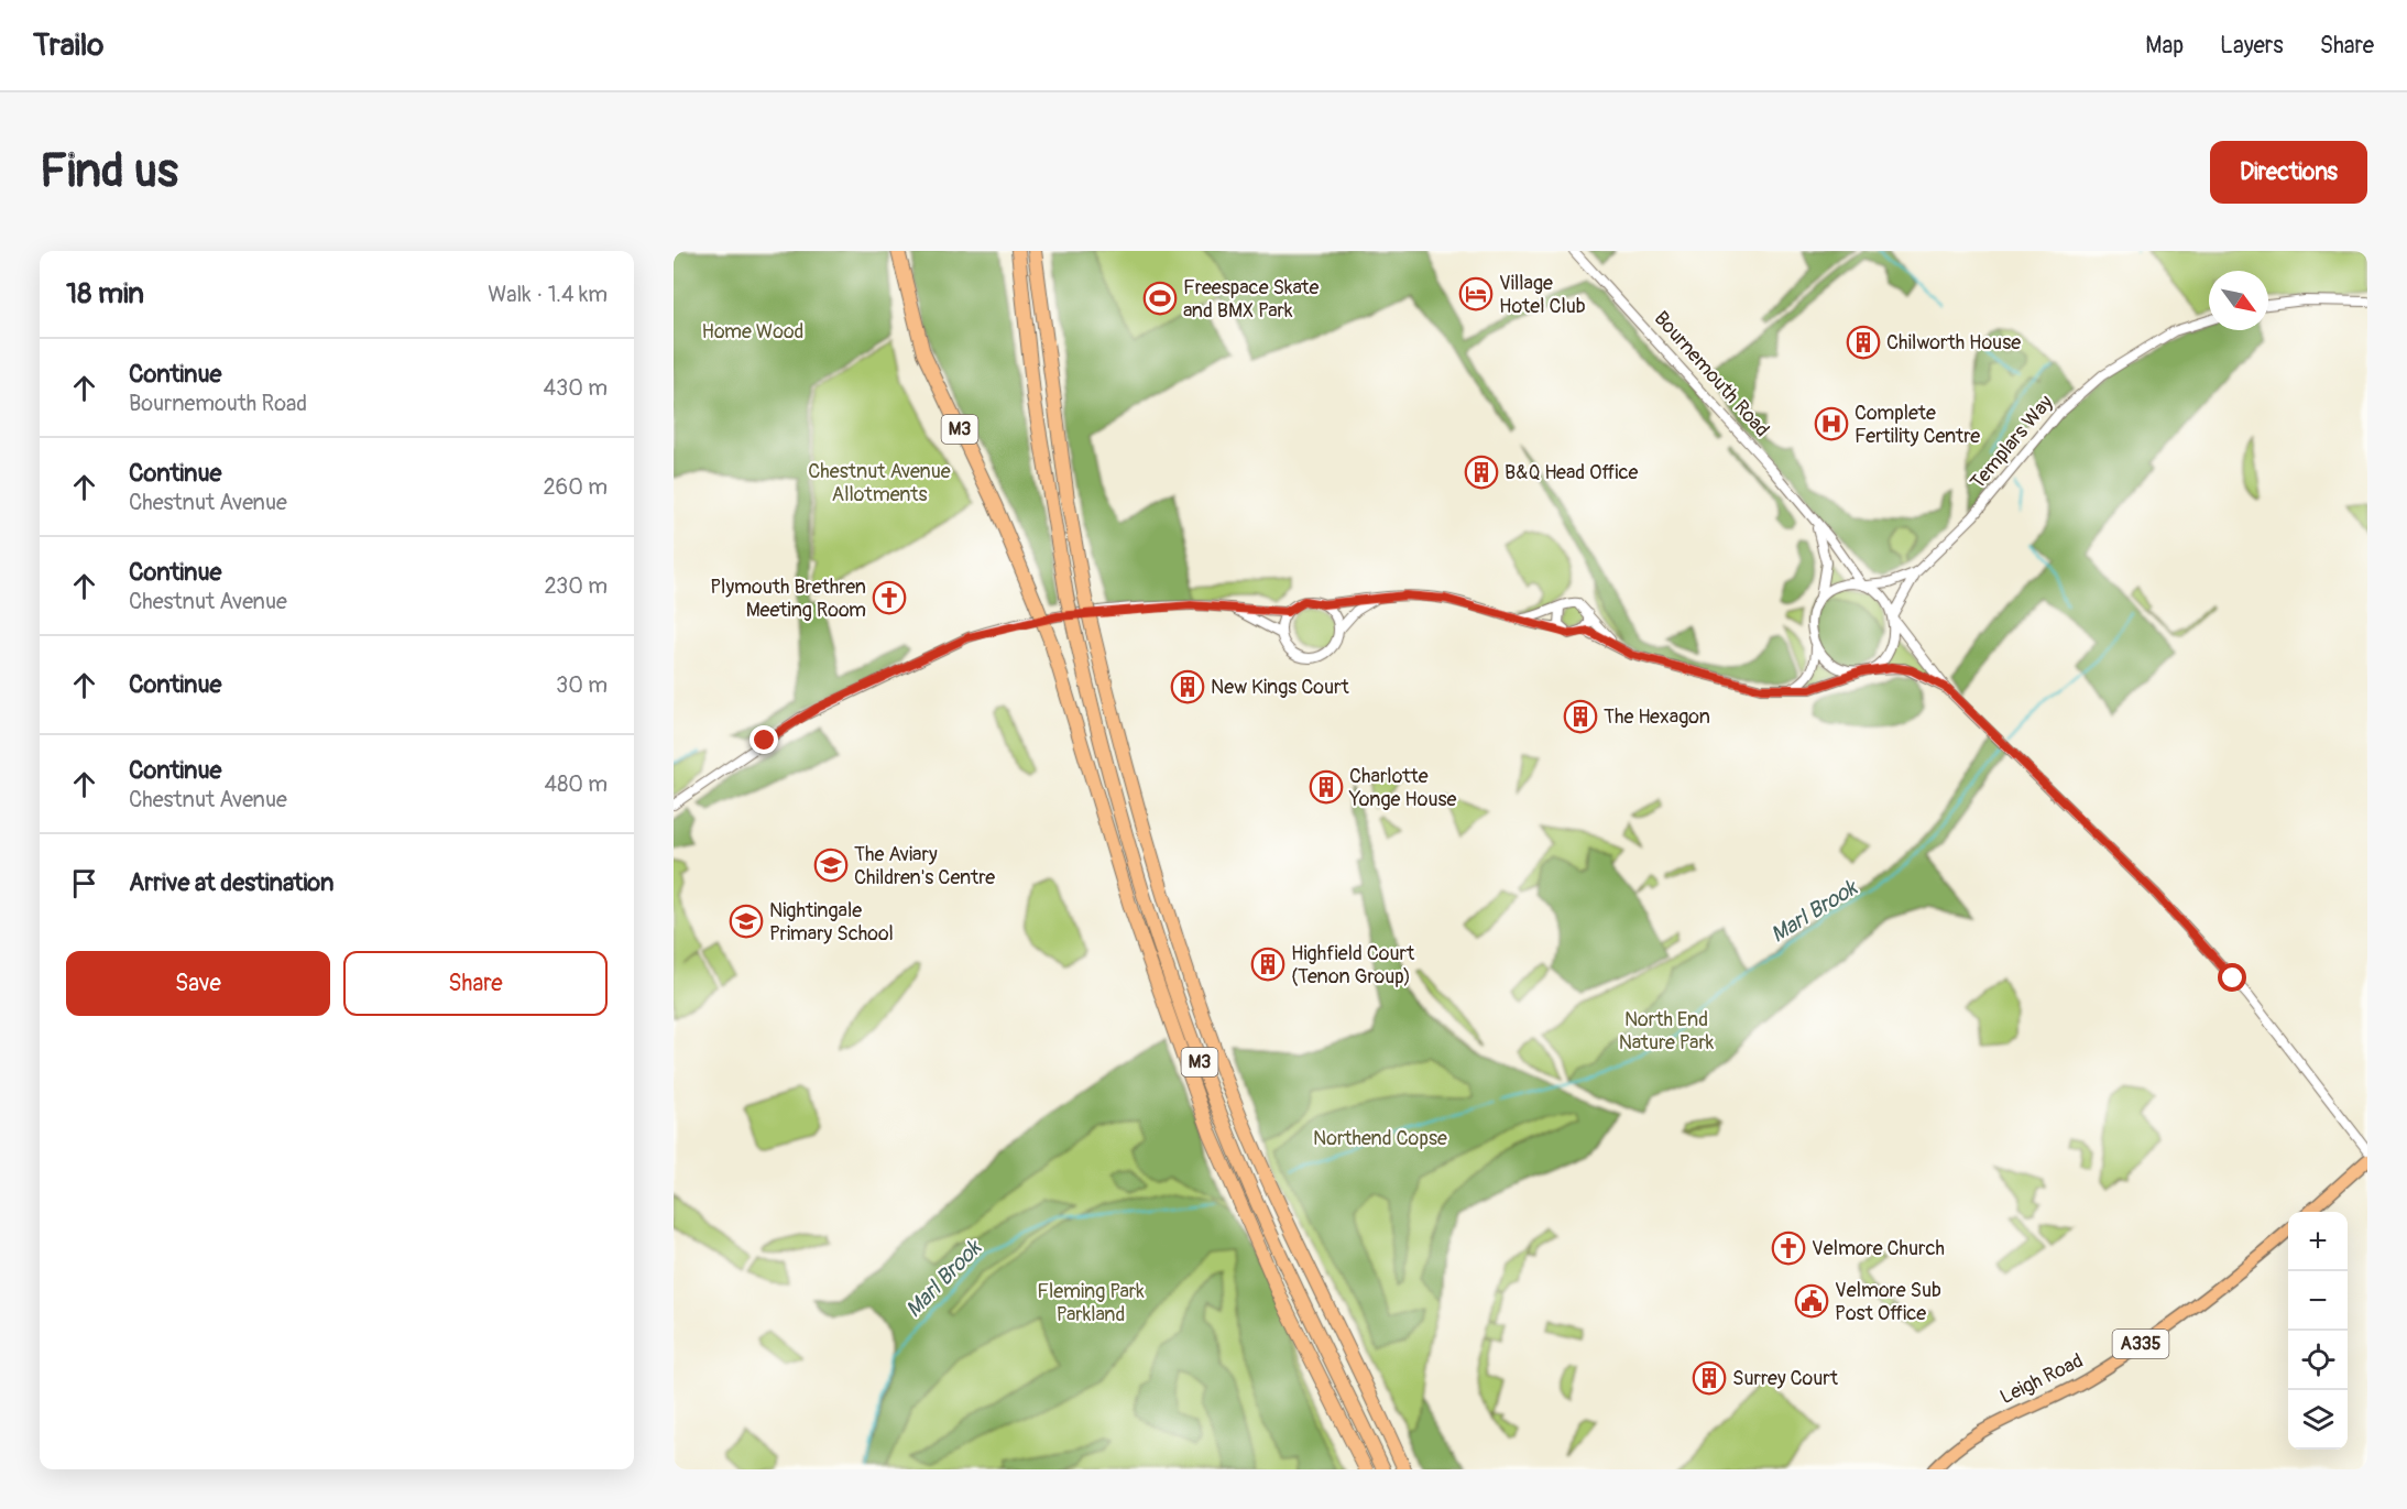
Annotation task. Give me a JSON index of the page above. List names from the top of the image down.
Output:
{
  "streets": {
    "highway": ["M3"],
    "main road": ["A335", "Leigh Road"],
    "street": ["Bournemouth Road", "Templars Way"]
  },
  "crossings": [
    ["Bournemouth Road", "Templars Way"]
  ],
  "water": ["Marl Brook"],
  "parks": [
    "Home Wood",
    "Chestnut Avenue Allotments",
    "North End Nature Park",
    "Northend Copse",
    "Fleming Park Parkland"
  ],
  "places": {
    "hotel": ["Village Hotel Club"],
    "sports": ["Freespace Skate and BMX Park"],
    "building": [
      "Chilworth House",
      "B&Q Head Office",
      "New Kings Court",
      "The Hexagon",
      "Charlotte Yonge House",
      "Highfield Court (Tenon Group)",
      "Surrey Court"
    ],
    "hospital": ["Complete Fertility Centre"],
    "church": ["Plymouth Brethren Meeting Room", "Velmore Church"],
    "school or university": ["The Aviary Children's Centre", "Nightingale Primary School"],
    "public building": ["Velmore Sub Post Office"]
  },
  "north": "bottom right",
  "page": {
    "header": "Trailo",
    "nav": ["Map", "Layers", "Share"],
    "buttons": [
      "Directions",
      ["Save", "Share"]
    ],
    "title": "Find us",
    "heading": ["18 min", "Walk · 1.4 km"],
    "list": [
      ["Continue", "Bournemouth Road", "430 m"],
      ["Continue", "Chestnut Avenue", "260 m"],
      ["Continue", "Chestnut Avenue", "230 m"],
      ["Continue", "30 m"],
      ["Continue", "Chestnut Avenue", "480 m"],
      "Arrive at destination"
    ],
    "map_buttons": ["+", "−"]
  }
}
